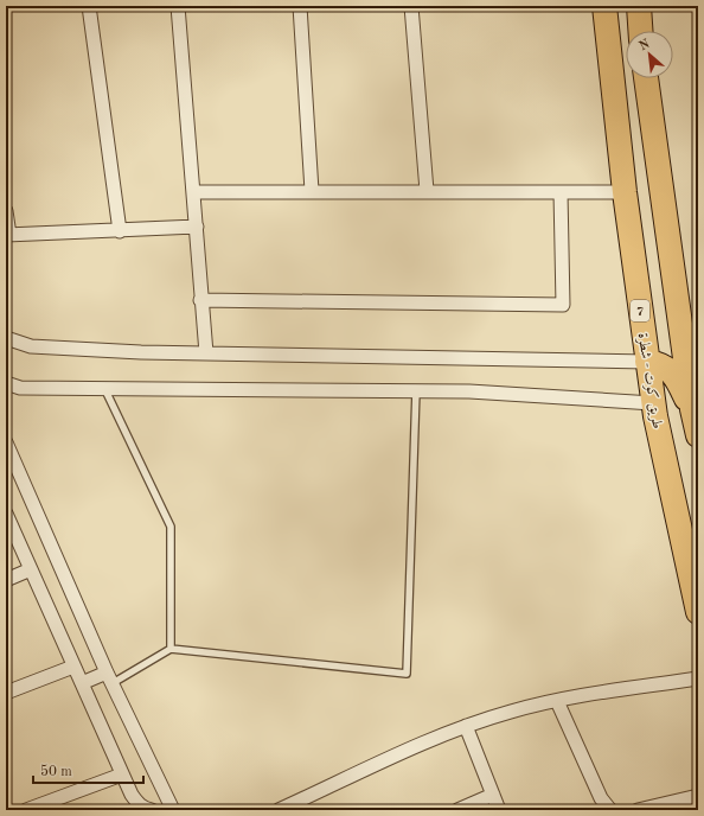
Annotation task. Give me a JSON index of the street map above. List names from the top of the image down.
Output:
{
  "streets": {
    "highway": ["7", "طريق كوت - شطرة"]
  },
  "scale_bar": "50 m",
  "north": "top left"
}
